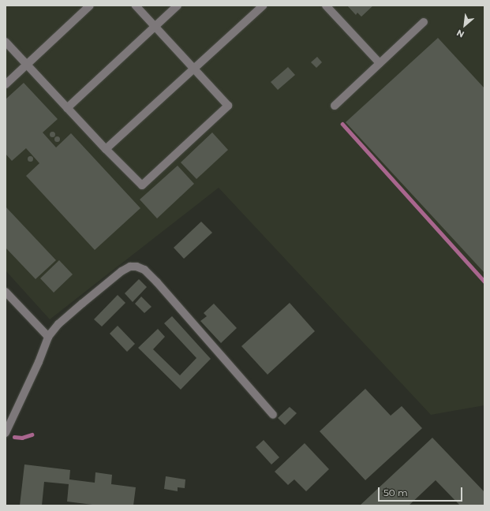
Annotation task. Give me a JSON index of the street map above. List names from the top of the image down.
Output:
{
  "scale_bar": "50 m",
  "north": "bottom left"
}
